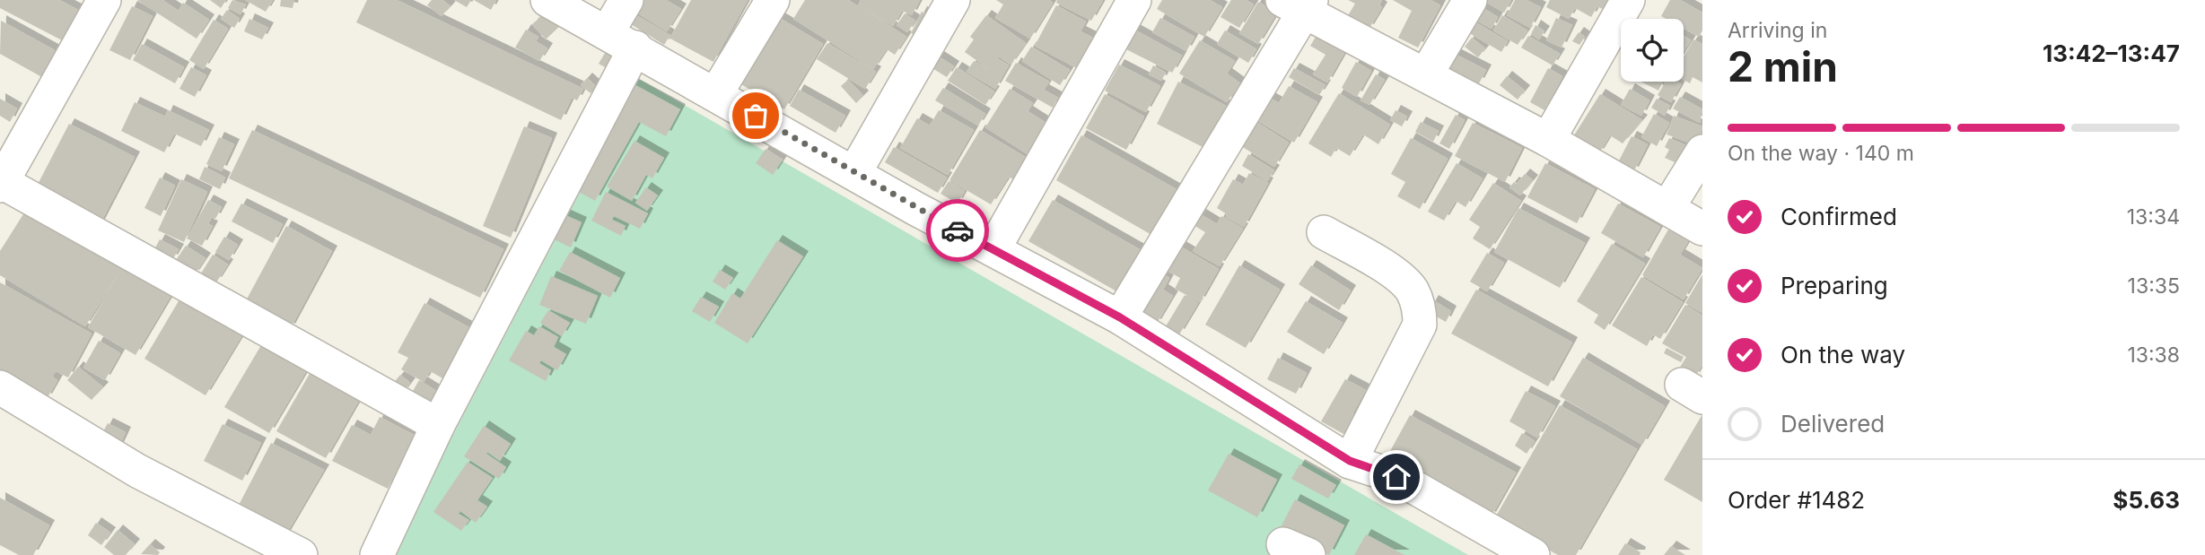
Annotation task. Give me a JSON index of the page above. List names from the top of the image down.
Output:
{
  "page": {
    "heading": ["2 min", "Arriving in", "13:42–13:47"],
    "panel": ["Order #1482", "$5.63"],
    "bar": "On the way · 140 m",
    "list": [
      ["Confirmed", "13:34"],
      ["Preparing", "13:35"],
      ["On the way", "13:38"],
      "Delivered"
    ]
  }
}
